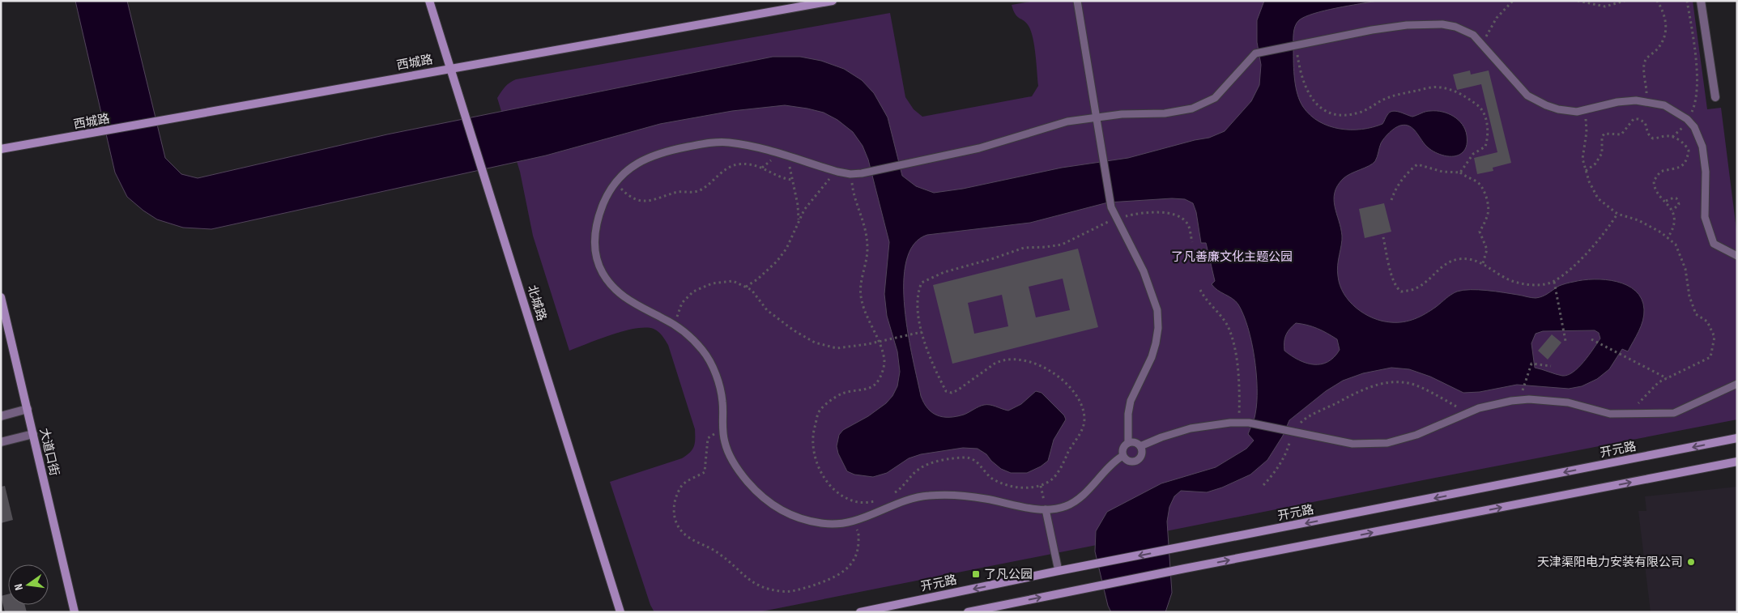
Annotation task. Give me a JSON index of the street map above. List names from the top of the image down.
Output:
{
  "streets": {
    "street": [
      "西城路",
      "北城路",
      "开元路",
      "大道口街"
    ]
  },
  "crossings": [
    ["西城路", "北城路"]
  ],
  "parks": ["了凡善廉文化主题公园"],
  "places": {
    "other": ["天津渠阳电力安装有限公司"],
    "transit": ["了凡公园"]
  },
  "north": "left"
}
